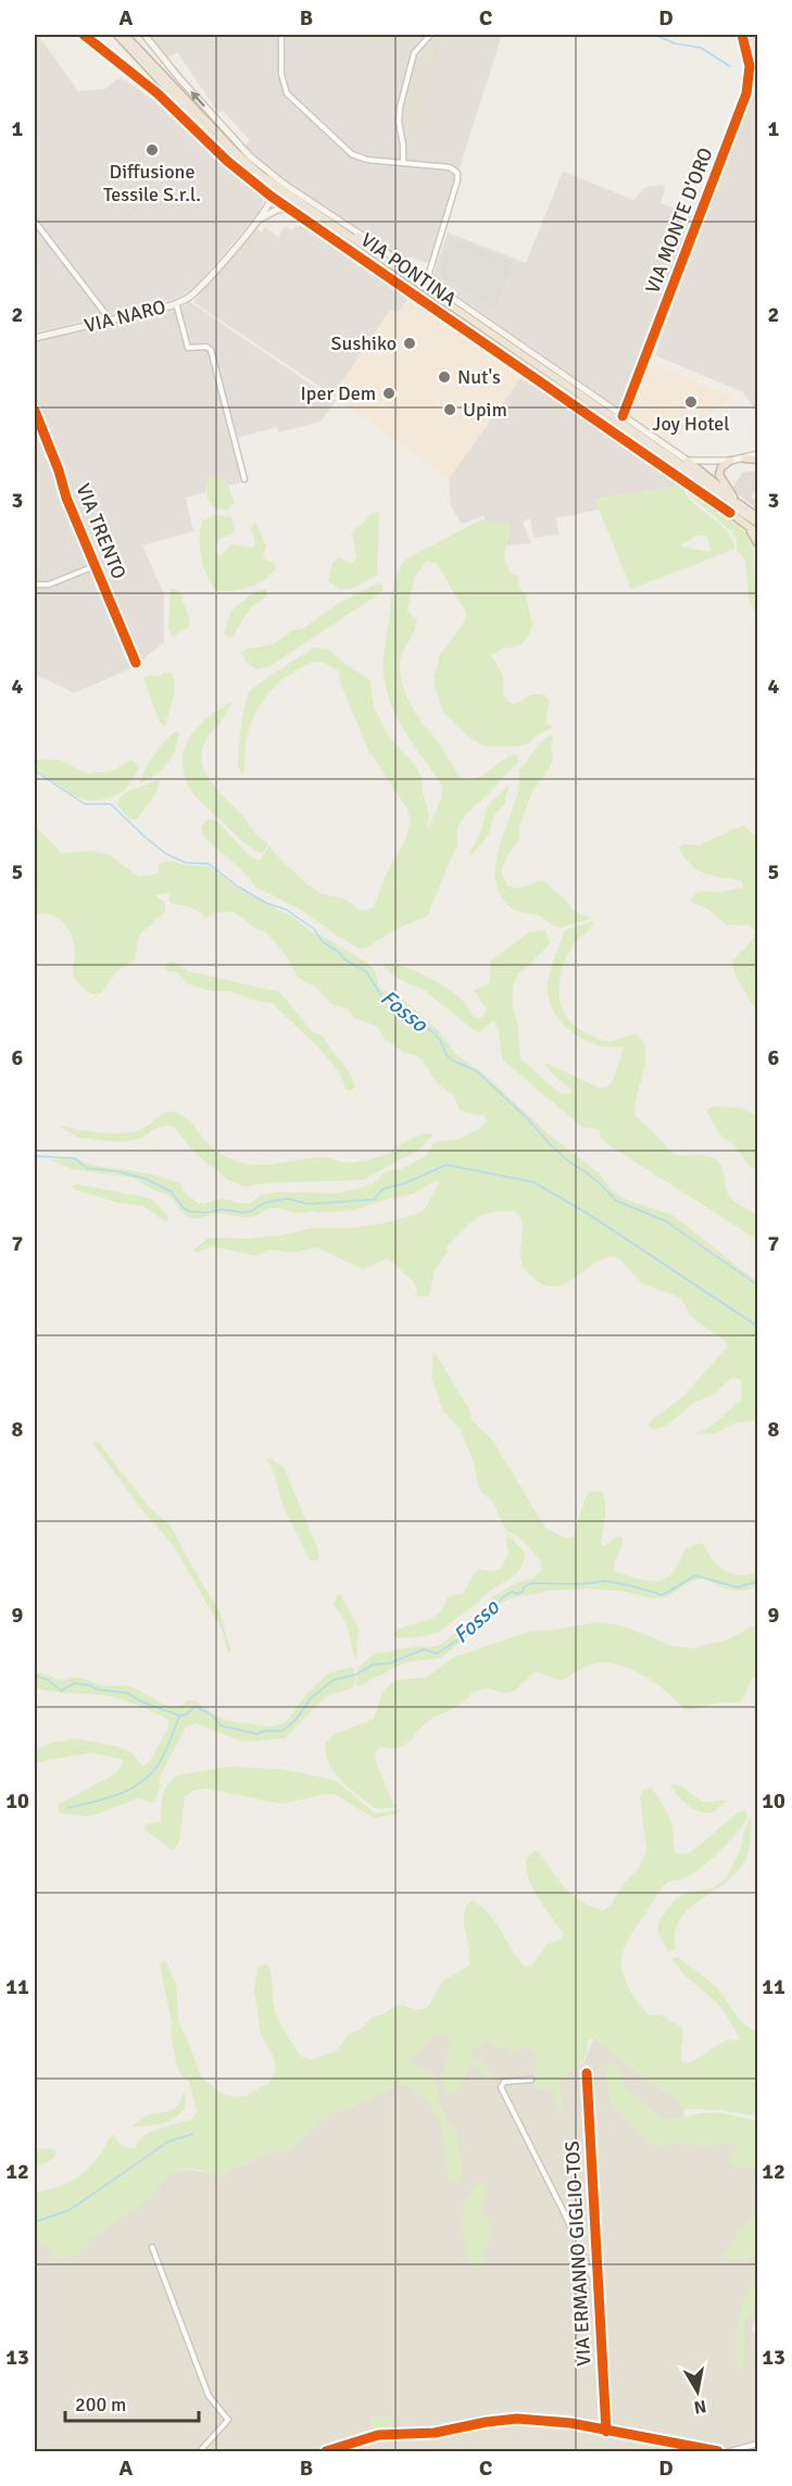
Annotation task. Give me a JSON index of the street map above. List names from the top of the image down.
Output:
{
  "streets": {
    "street": [
      "VIA MONTE D'ORO",
      "VIA PONTINA",
      "VIA NARO",
      "VIA TRENTO",
      "VIA ERMANNO GIGLIO-TOS"
    ]
  },
  "crossings": [
    ["VIA MONTE D'ORO", "VIA PONTINA"],
    ["VIA PONTINA", "VIA NARO"]
  ],
  "water": ["Fosso"],
  "places": [
    "Diffusione Tessile S.r.l.",
    "Sushiko",
    "Nut's",
    "Iper Dem",
    "Joy Hotel",
    "Upim"
  ],
  "scale_bar": "200 m",
  "north": "bottom",
  "grid": {
    "columns": [
      "A",
      "B",
      "C",
      "D"
    ],
    "rows": [
      "1",
      "2",
      "3",
      "4",
      "5",
      "6",
      "7",
      "8",
      "9",
      "10",
      "11",
      "12",
      "13"
    ]
  }
}
